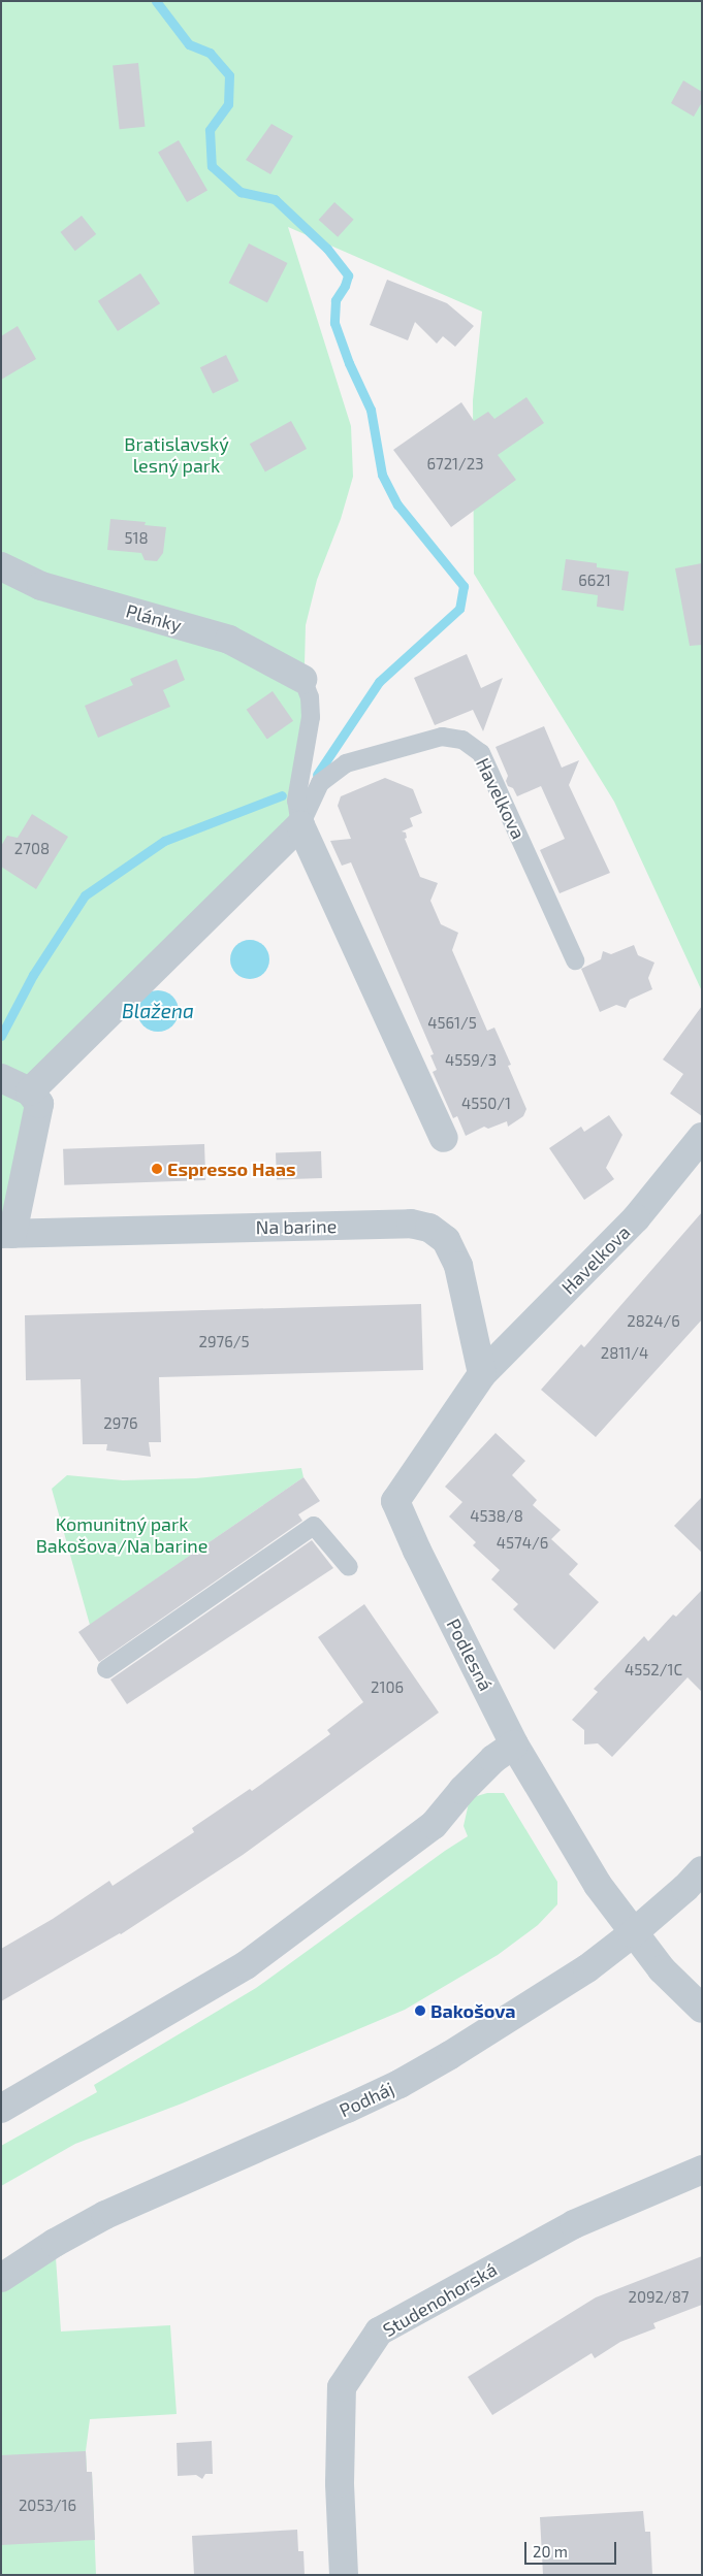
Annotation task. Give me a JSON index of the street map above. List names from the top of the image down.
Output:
{
  "streets": {
    "street": [
      "Plánky",
      "Havelkova",
      "Na barine",
      "Podlesná",
      "Podháj",
      "Studenohorská"
    ]
  },
  "crossings": [
    ["Havelkova", "Na barine"],
    ["Havelkova", "Podlesná"],
    ["Na barine", "Podlesná"],
    ["Podlesná", "Podháj"]
  ],
  "water": ["Blažena"],
  "parks": ["Bratislavský lesný park", "Komunitný park Bakošova/Na barine"],
  "places": ["Espresso Haas", "Bakošova"],
  "house_numbers": [
    "6721/23",
    "518",
    "6621",
    "2708",
    "4561/5",
    "4559/3",
    "4550/1",
    "2824/6",
    "2976/5",
    "2811/4",
    "2976",
    "4538/8",
    "4574/6",
    "4552/1C",
    "2106",
    "2092/87",
    "2053/16"
  ],
  "scale_bar": "20 m"
}
